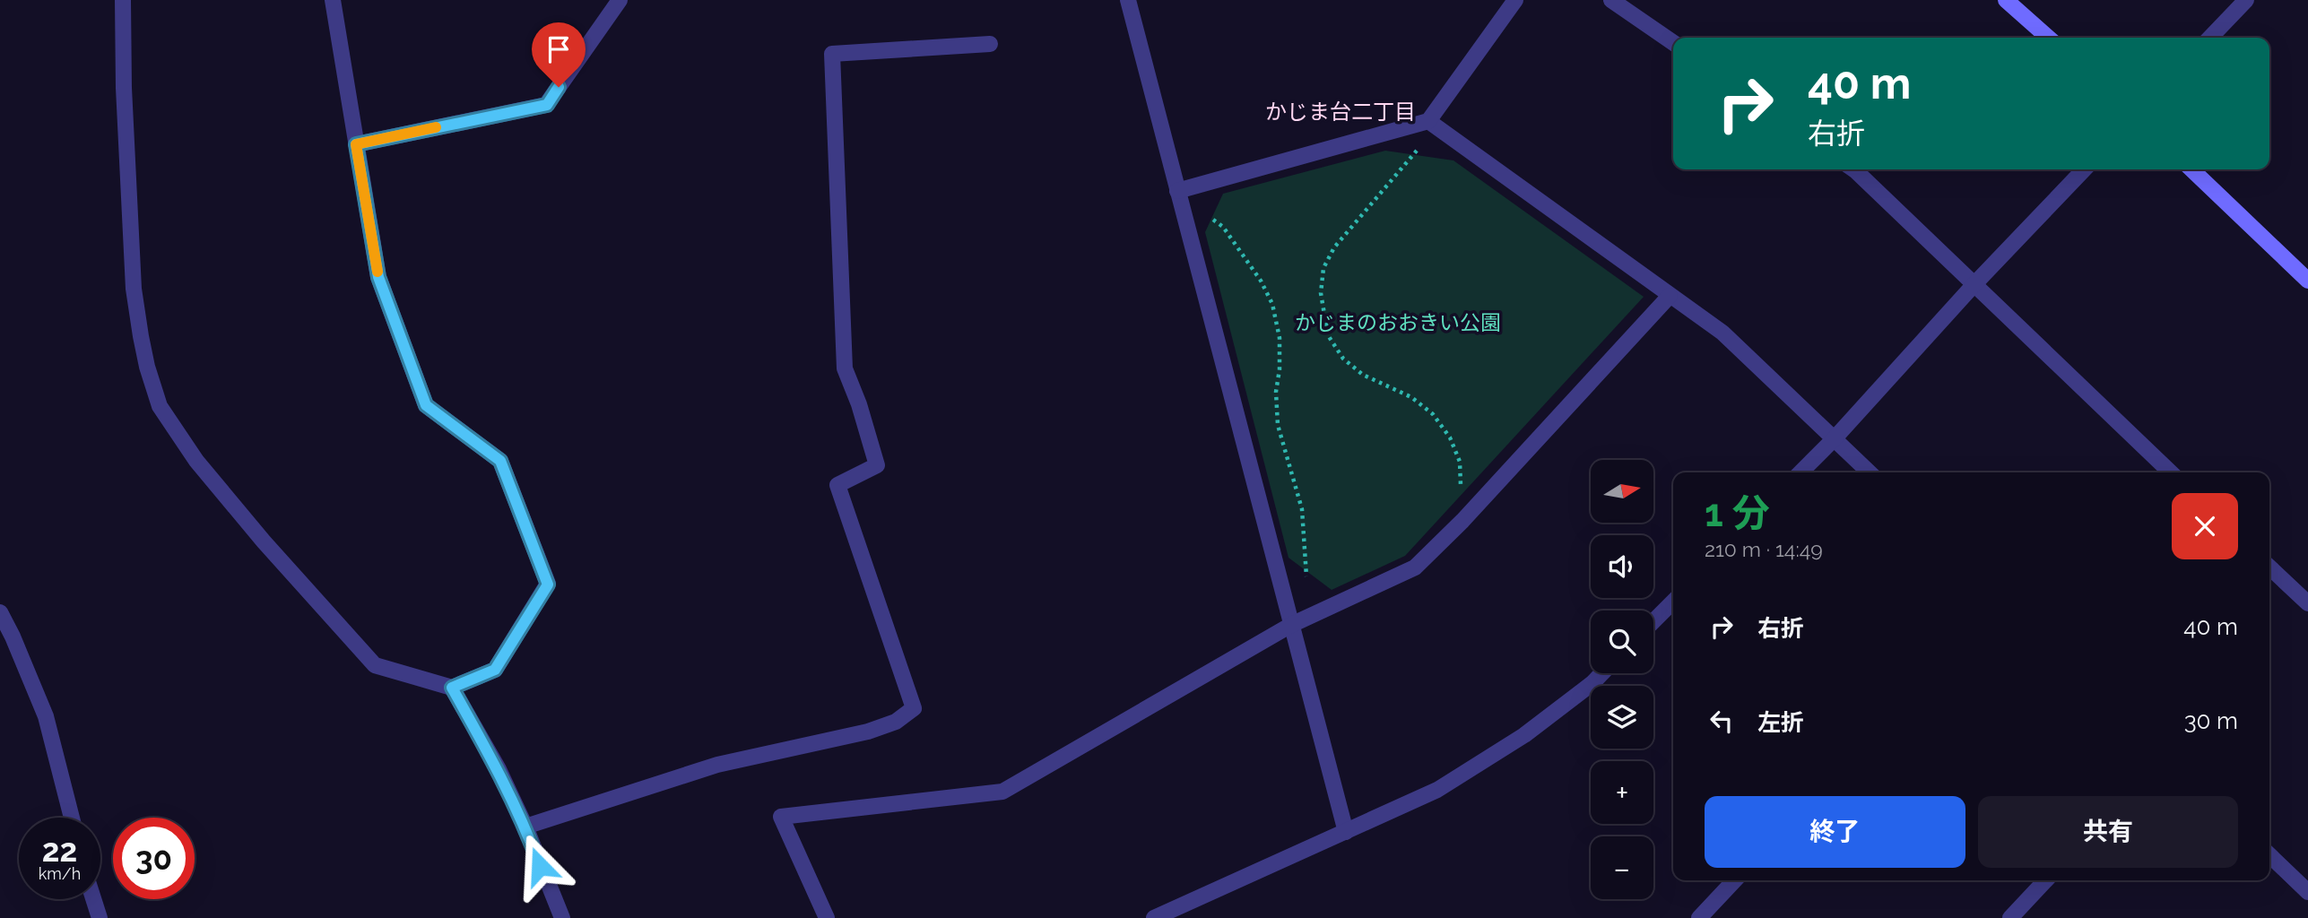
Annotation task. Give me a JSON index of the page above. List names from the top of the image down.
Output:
{
  "districts": ["かじま台二丁目"],
  "parks": ["かじまのおおきい公園"],
  "north": "right",
  "page": {
    "turn": ["40 m", "右折"],
    "map_buttons": ["+", "−"],
    "heading": ["1 分", "210 m · 14:49"],
    "list": [
      {
        "name": "右折",
        "value": "40 m"
      },
      {
        "name": "左折",
        "value": "30 m"
      }
    ],
    "buttons": ["終了", "共有"],
    "speed": "22 km/h",
    "limit": "30"
  }
}
